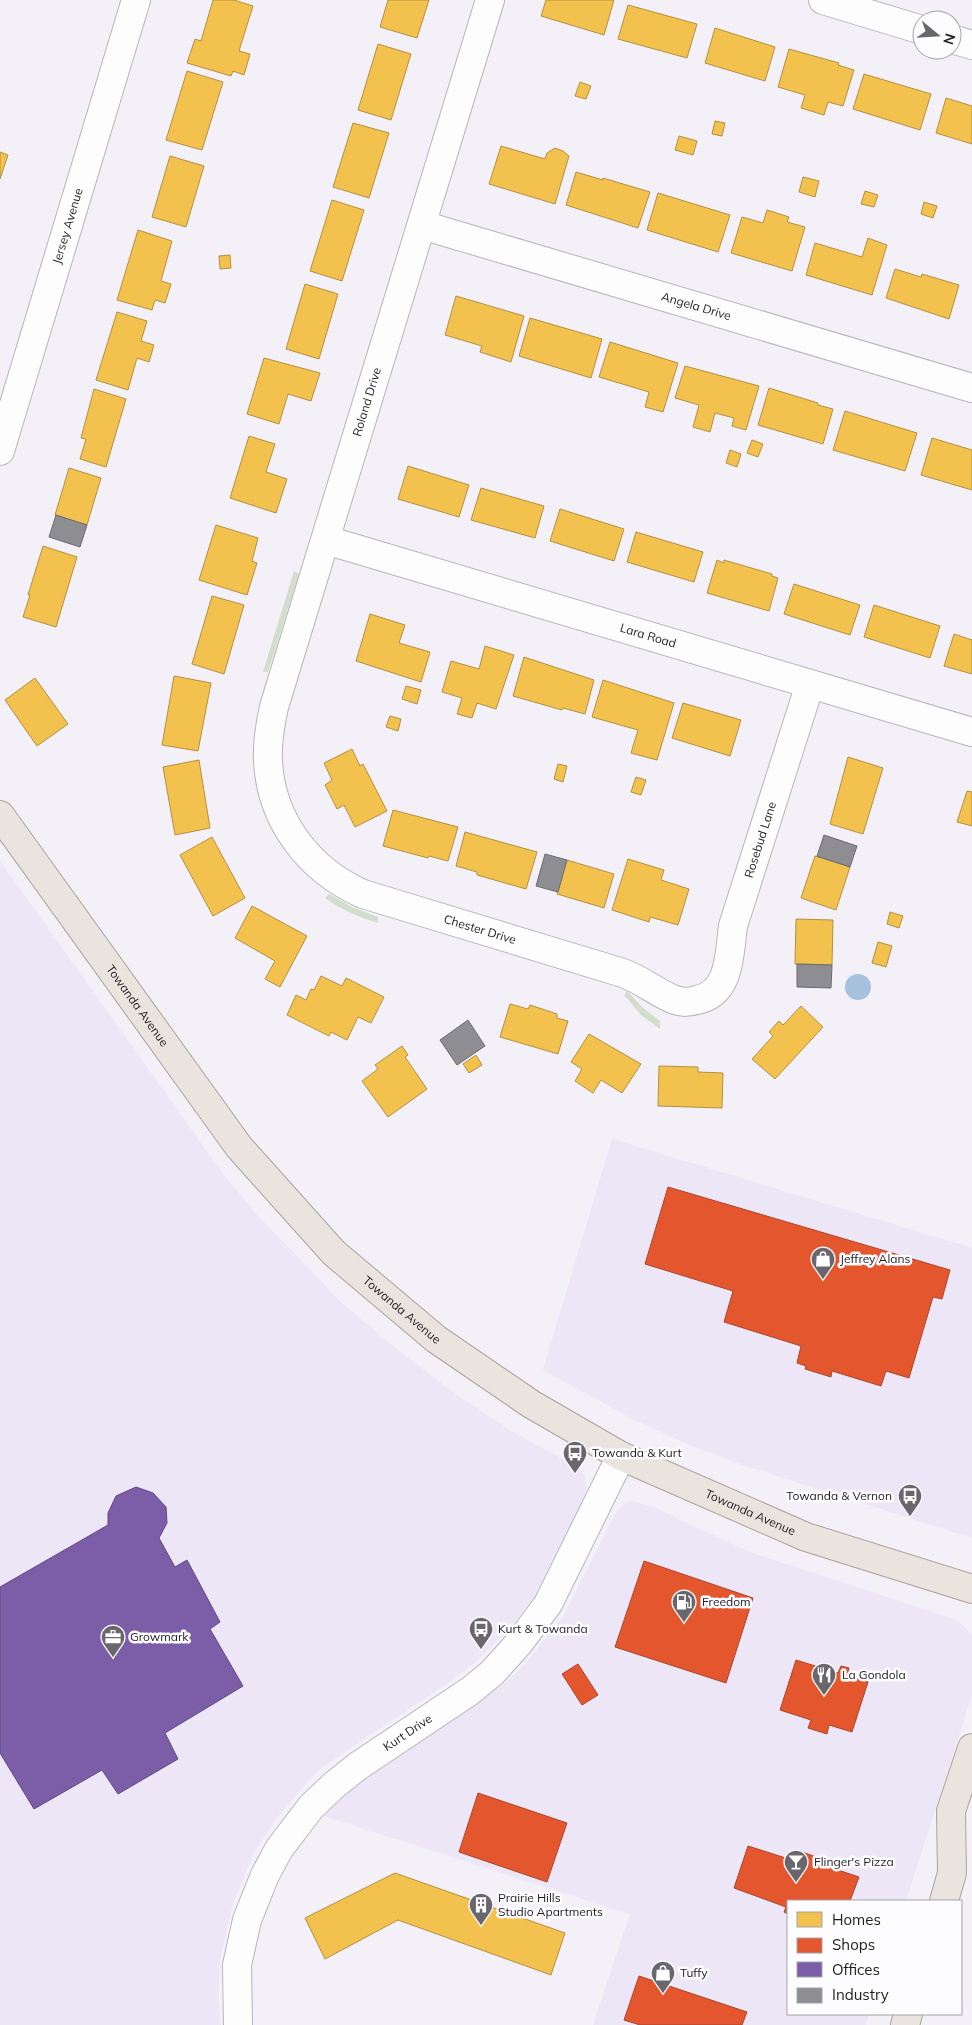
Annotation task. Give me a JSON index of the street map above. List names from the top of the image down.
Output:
{
  "streets": {
    "main road": ["Towanda Avenue"],
    "street": [
      "Jersey Avenue",
      "Angela Drive",
      "Roland Drive",
      "Lara Road",
      "Rosebud Lane",
      "Chester Drive",
      "Kurt Drive"
    ]
  },
  "crossings": [
    ["Angela Drive", "Roland Drive"],
    ["Roland Drive", "Lara Road"],
    ["Roland Drive", "Chester Drive"],
    ["Lara Road", "Rosebud Lane"],
    ["Rosebud Lane", "Chester Drive"],
    ["Towanda Avenue", "Kurt Drive"]
  ],
  "places": {
    "shop": ["Jeffrey Alans", "Tuffy"],
    "bus stop": ["Towanda & Kurt", "Towanda & Vernon", "Kurt & Towanda"],
    "fuel station": ["Freedom"],
    "office": ["Growmark"],
    "restaurant": ["La Gondola"],
    "bar": ["Flinger's Pizza"],
    "building": ["Prairie Hills Studio Apartments"]
  },
  "legend": [
    "Homes",
    "Shops",
    "Offices",
    "Industry"
  ],
  "north": "right"
}
